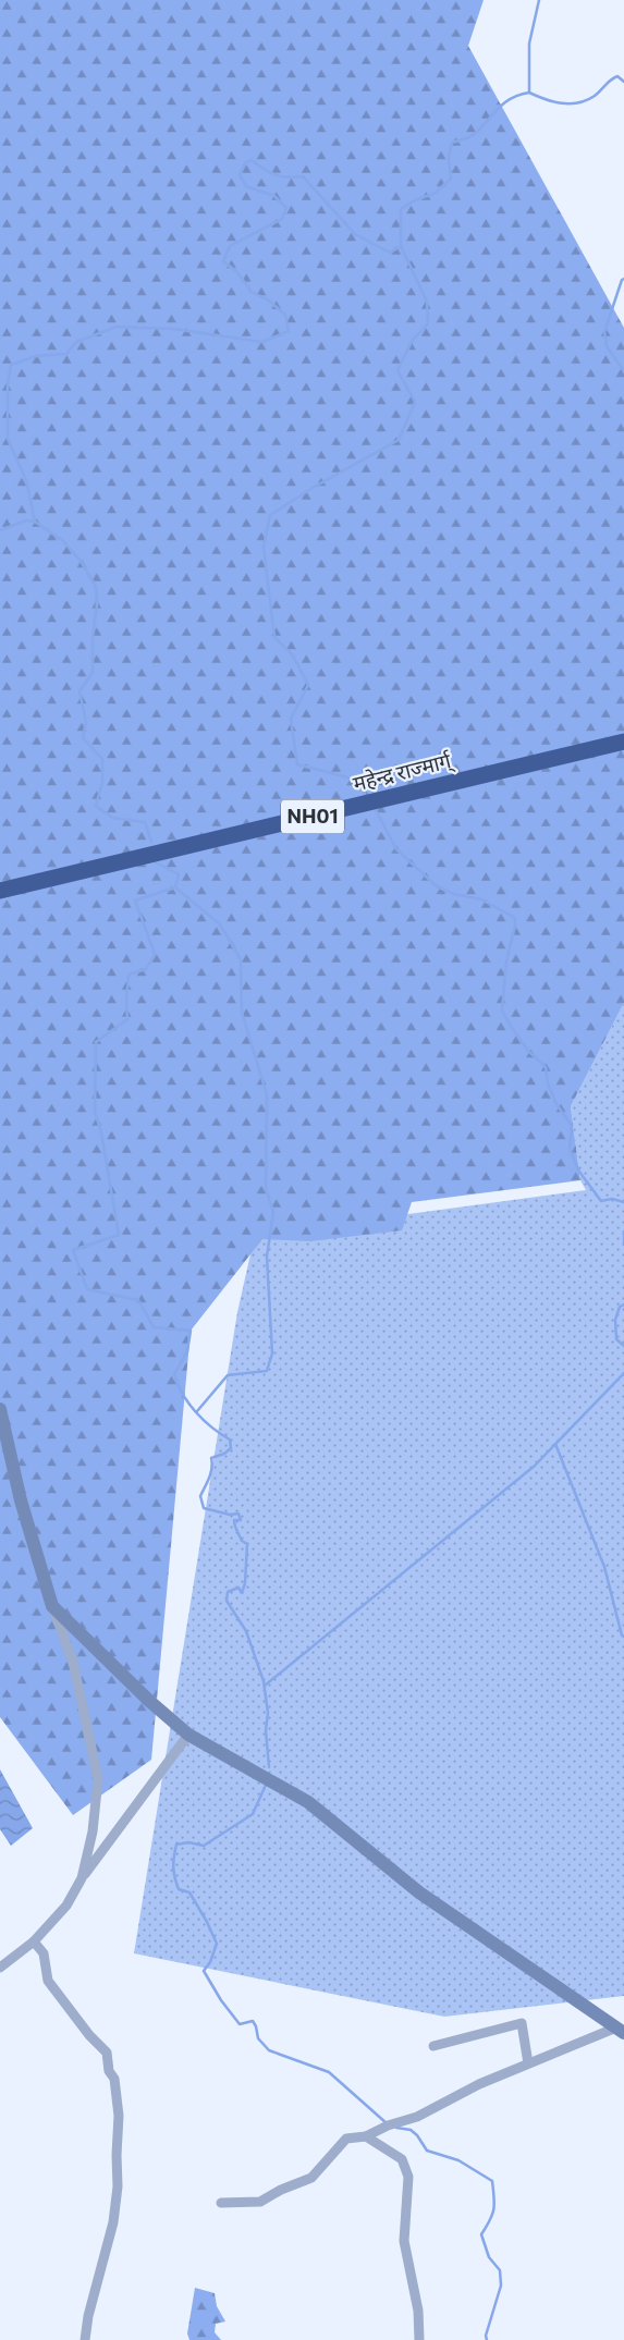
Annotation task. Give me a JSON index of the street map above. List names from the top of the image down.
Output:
{
  "streets": {
    "highway": ["महेन्द्र राज्मार्ग्", "NH01"]
  }
}
